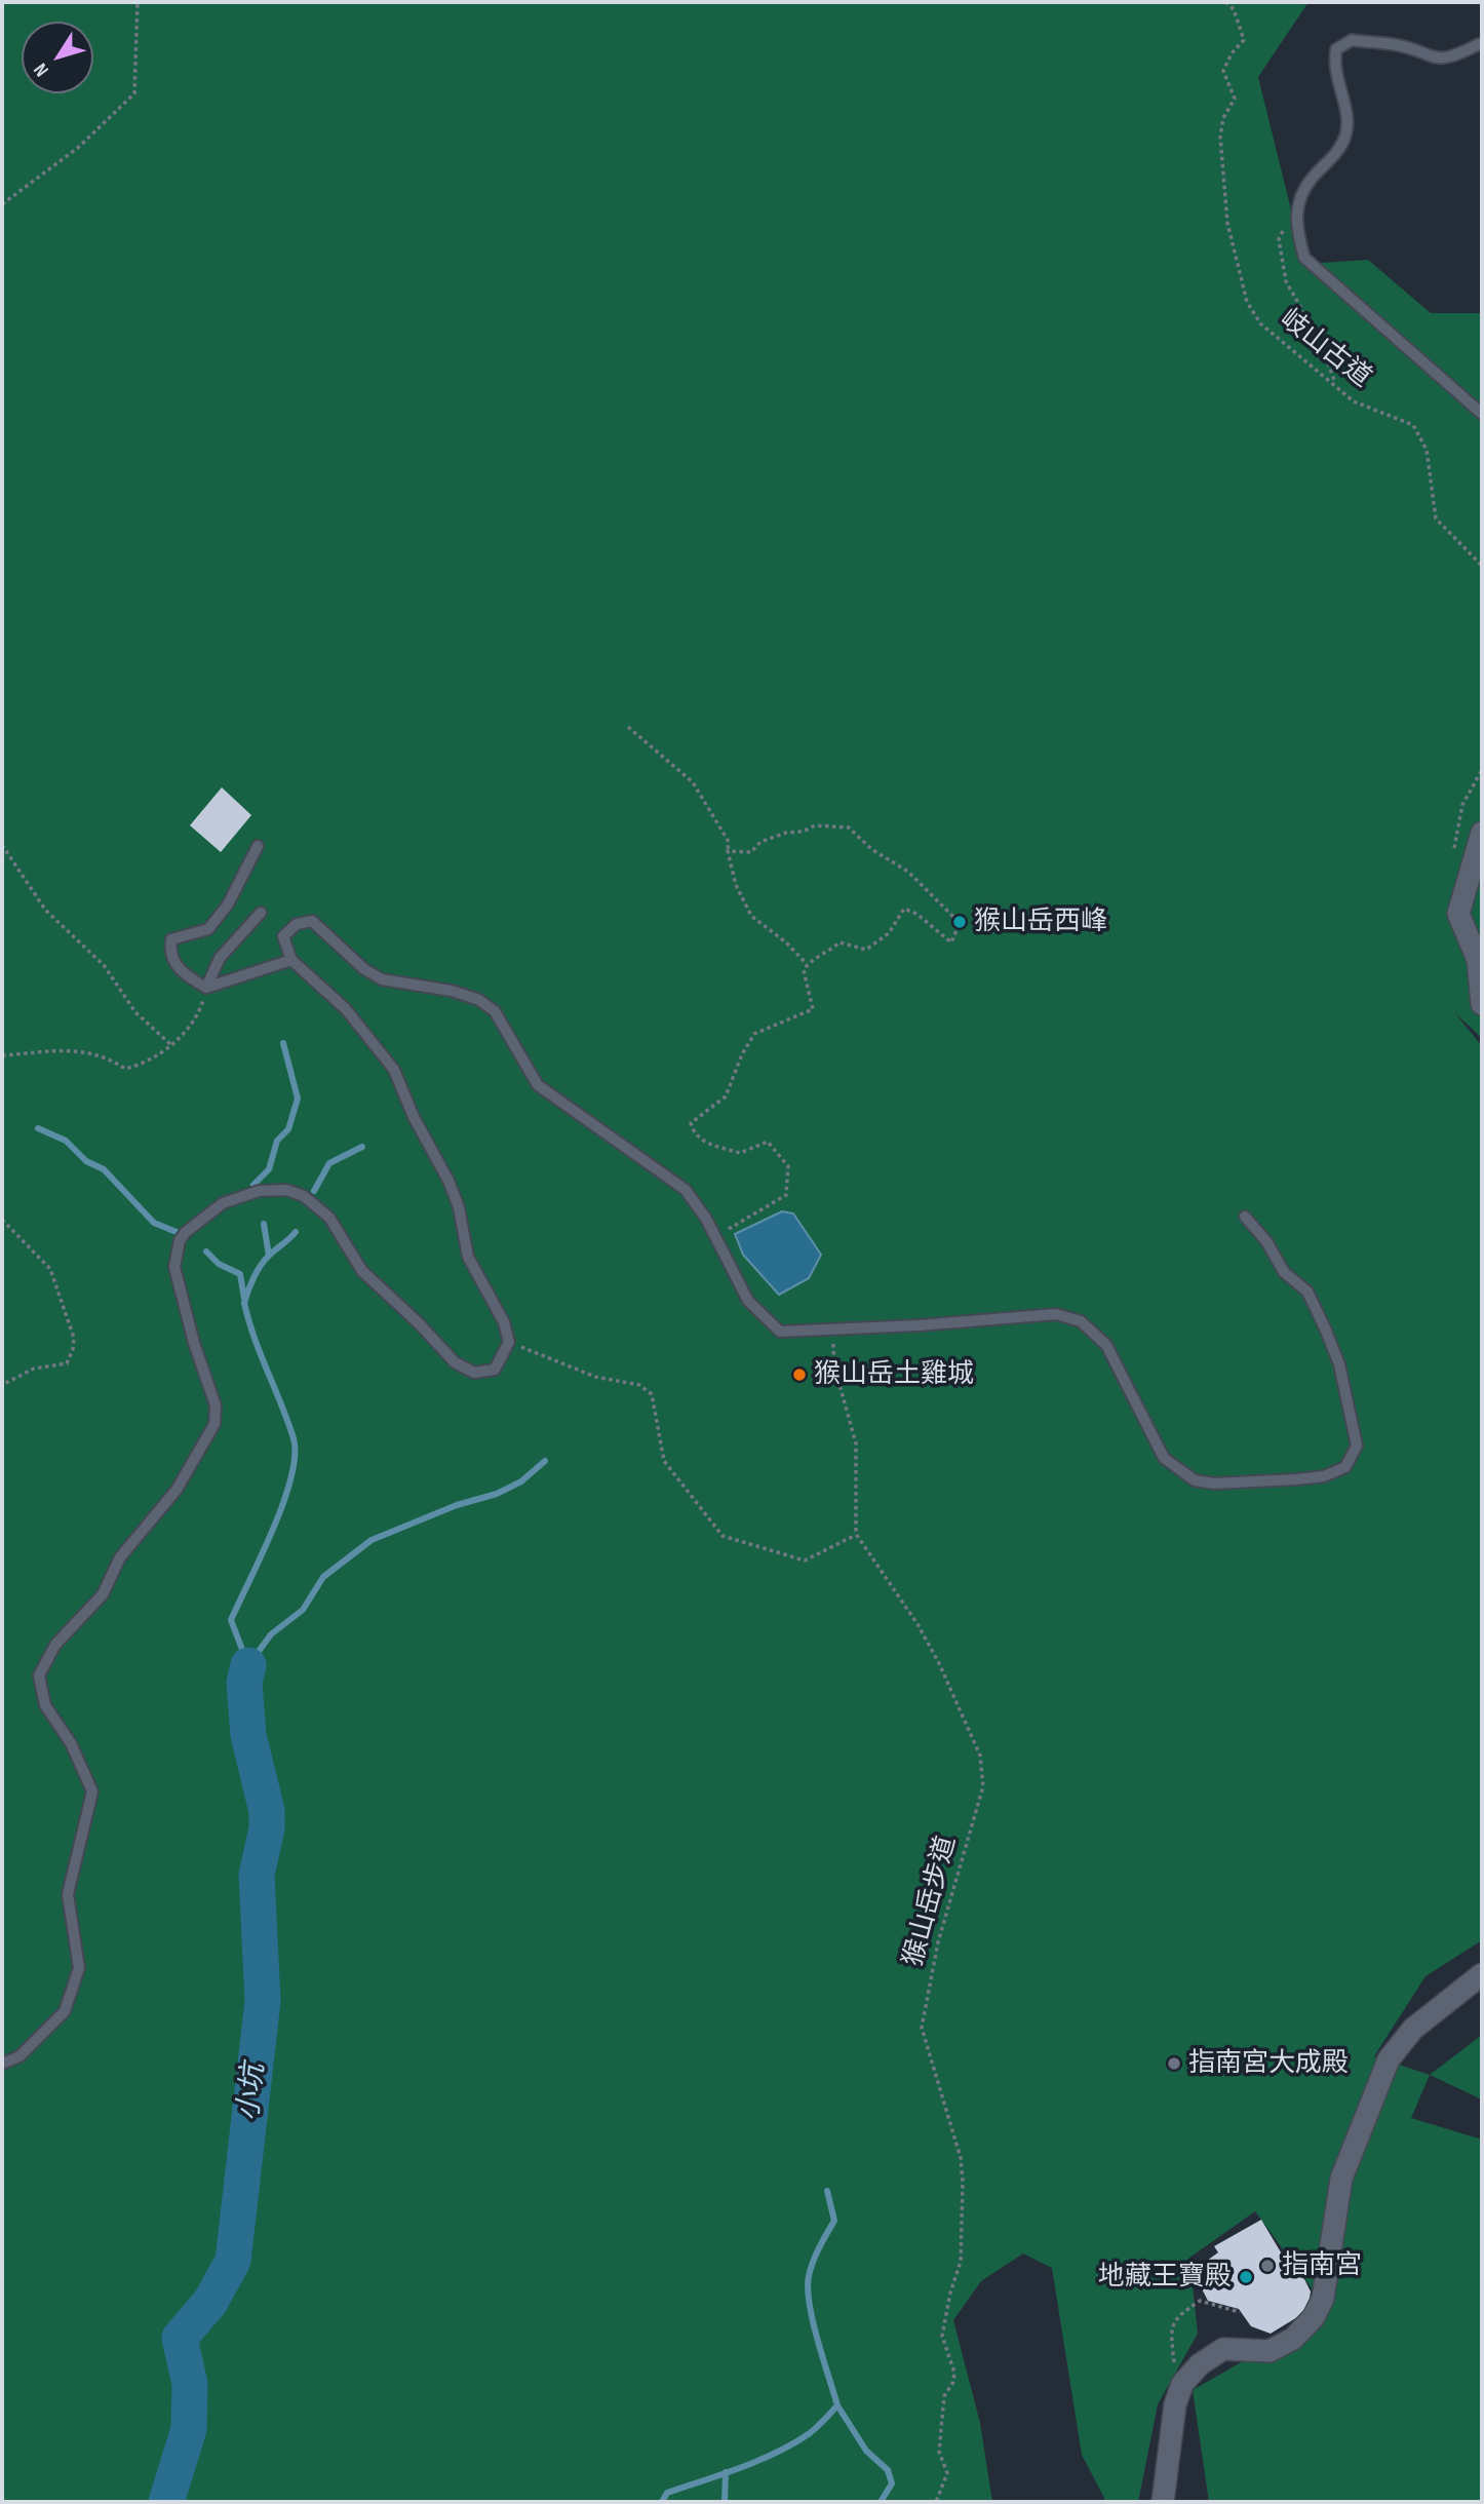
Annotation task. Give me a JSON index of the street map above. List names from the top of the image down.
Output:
{
  "streets": {
    "path": ["岐山古道", "猴山岳步道"]
  },
  "water": ["小坑"],
  "places": [
    "猴山岳西峰",
    "猴山岳土雞城",
    "指南宮大成殿",
    "指南宮",
    "地藏王寶殿"
  ],
  "north": "bottom left"
}
